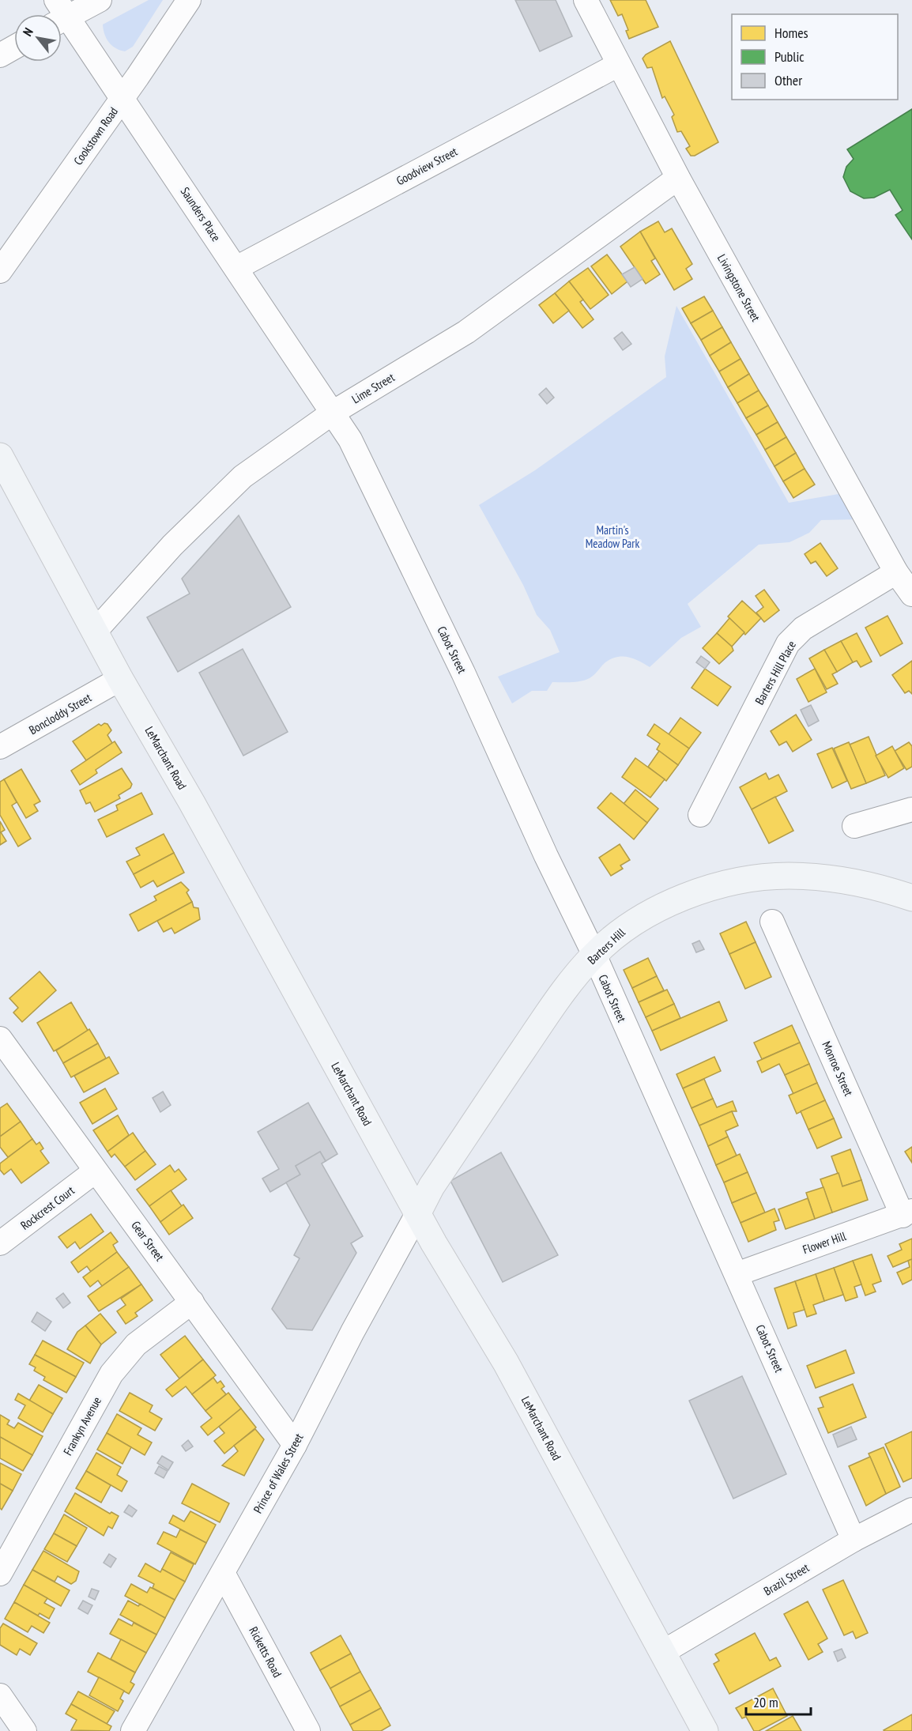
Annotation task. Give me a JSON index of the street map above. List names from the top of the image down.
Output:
{
  "streets": {
    "main road": ["LeMarchant Road", "Barters Hill"],
    "street": [
      "Cookstown Road",
      "Goodview Street",
      "Saunders Place",
      "Livingstone Street",
      "Lime Street",
      "Cabot Street",
      "Barters Hill Place",
      "Boncloddy Street",
      "Monroe Street",
      "Rockcrest Court",
      "Gear Street",
      "Flower Hill",
      "Frankyn Avenue",
      "Prince of Wales Street",
      "Brazil Street",
      "Ricketts Road"
    ]
  },
  "crossings": [
    ["Cookstown Road", "Saunders Place"],
    ["Goodview Street", "Saunders Place"],
    ["Goodview Street", "Livingstone Street"],
    ["Saunders Place", "Lime Street"],
    ["Saunders Place", "Cabot Street"],
    ["Livingstone Street", "Lime Street"],
    ["Livingstone Street", "Barters Hill Place"],
    ["Lime Street", "Cabot Street"],
    ["Lime Street", "LeMarchant Road"],
    ["Cabot Street", "Barters Hill"],
    ["Cabot Street", "Flower Hill"],
    ["Cabot Street", "Brazil Street"],
    ["Boncloddy Street", "LeMarchant Road"],
    ["LeMarchant Road", "Barters Hill"],
    ["LeMarchant Road", "Prince of Wales Street"],
    ["LeMarchant Road", "Brazil Street"],
    ["Barters Hill", "Prince of Wales Street"],
    ["Monroe Street", "Flower Hill"],
    ["Rockcrest Court", "Gear Street"],
    ["Gear Street", "Frankyn Avenue"],
    ["Gear Street", "Prince of Wales Street"],
    ["Prince of Wales Street", "Ricketts Road"]
  ],
  "parks": ["Martin's Meadow Park"],
  "legend": ["Homes", "Public", "Other"],
  "scale_bar": "20 m",
  "north": "top left"
}
